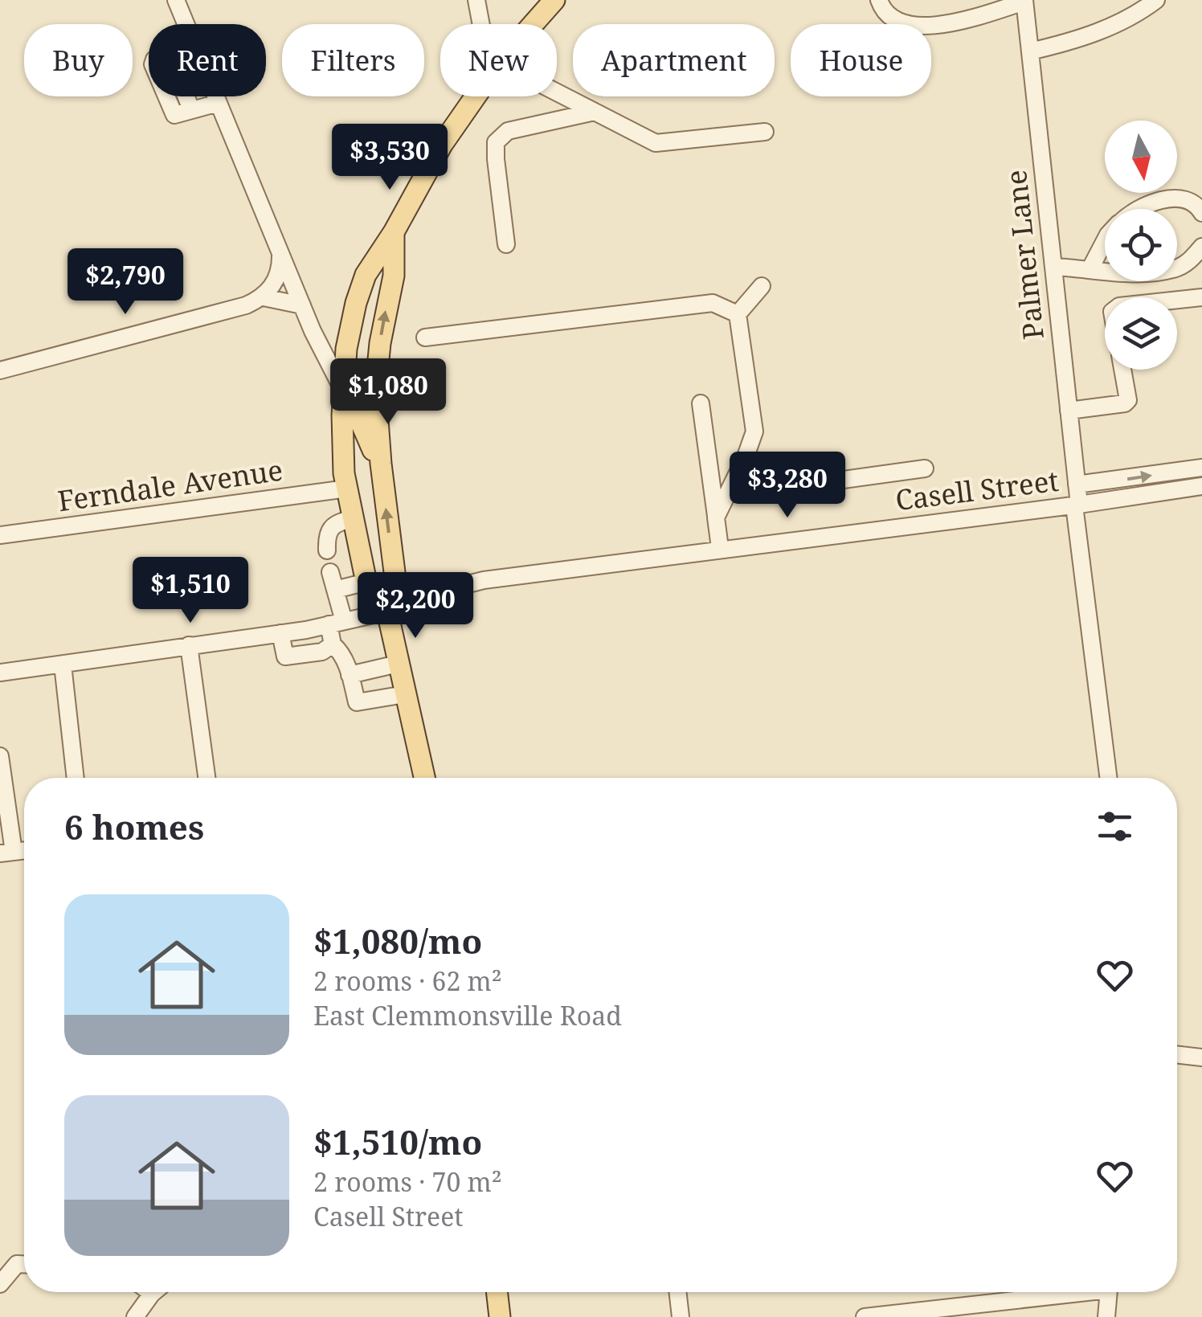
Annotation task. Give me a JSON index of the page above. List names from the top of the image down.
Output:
{
  "streets": {
    "street": ["Palmer Lane", "Ferndale Avenue", "Casell Street"]
  },
  "crossings": [
    ["Palmer Lane", "Casell Street"]
  ],
  "north": "bottom",
  "page": {
    "chip": [
      "Buy",
      "Rent",
      "Filters",
      "New",
      "Apartment",
      "House"
    ],
    "price": [
      "$3,530",
      "$2,790",
      "$1,080",
      "$3,280",
      "$1,510",
      "$2,200"
    ],
    "heading": "6 homes",
    "list": [
      {
        "name": "$1,080/mo",
        "note": "2 rooms · 62 m² · East Clemmonsville Road"
      },
      {
        "name": "$1,510/mo",
        "note": "2 rooms · 70 m² · Casell Street"
      }
    ]
  }
}
